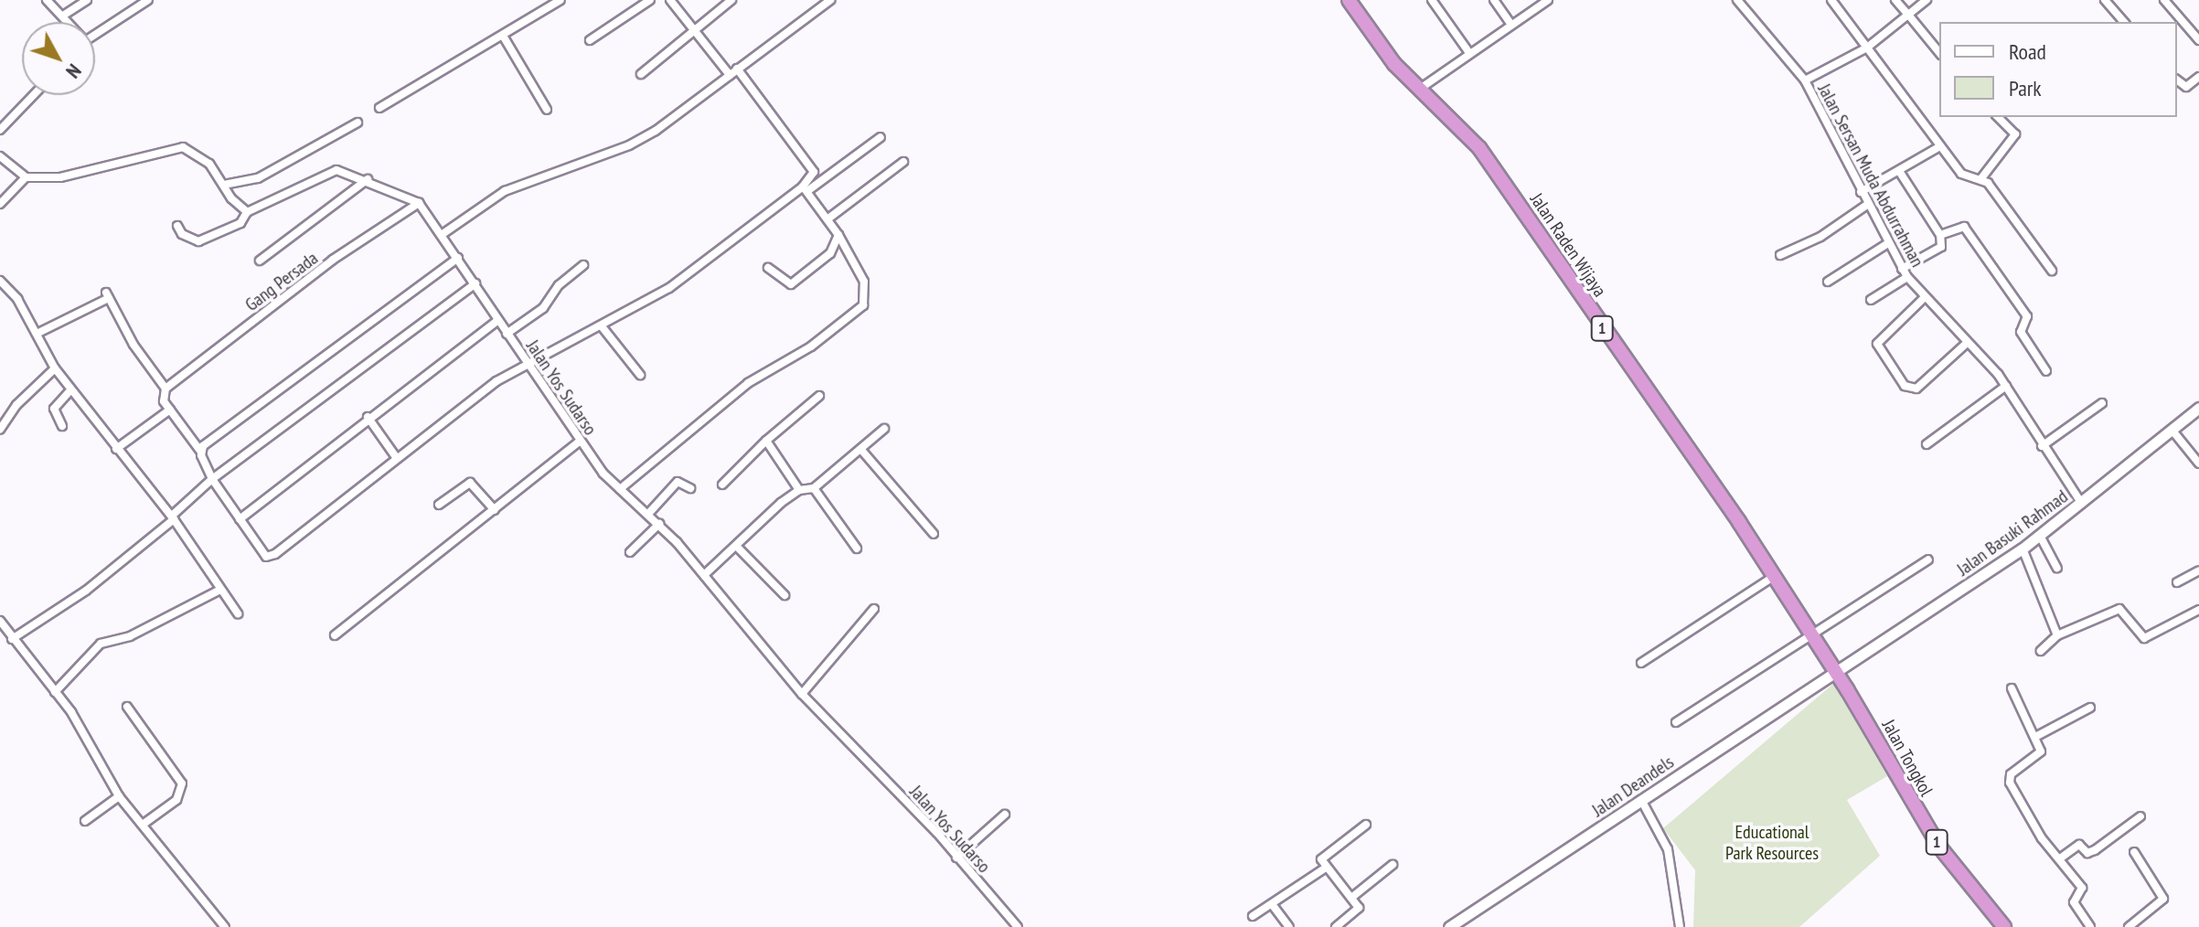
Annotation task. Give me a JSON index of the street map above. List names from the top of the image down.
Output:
{
  "streets": {
    "highway": ["Jalan Raden Wijaya", "1", "Jalan Tongkol"],
    "street": [
      "Jalan Sersan Muda Abdurrahman",
      "Gang Persada",
      "Jalan Yos Sudarso",
      "Jalan Basuki Rahmad",
      "Jalan Deandels"
    ]
  },
  "crossings": [
    ["Jalan Sersan Muda Abdurrahman", "Jalan Basuki Rahmad"],
    ["Jalan Raden Wijaya", "Jalan Basuki Rahmad"],
    ["Jalan Raden Wijaya", "Jalan Tongkol"],
    ["Jalan Raden Wijaya", "Jalan Deandels"],
    ["Gang Persada", "Jalan Yos Sudarso"],
    ["Jalan Basuki Rahmad", "Jalan Tongkol"],
    ["Jalan Basuki Rahmad", "Jalan Deandels"],
    ["Jalan Tongkol", "Jalan Deandels"]
  ],
  "parks": ["Educational Park Resources"],
  "legend": ["Road", "Park"],
  "north": "bottom right"
}
